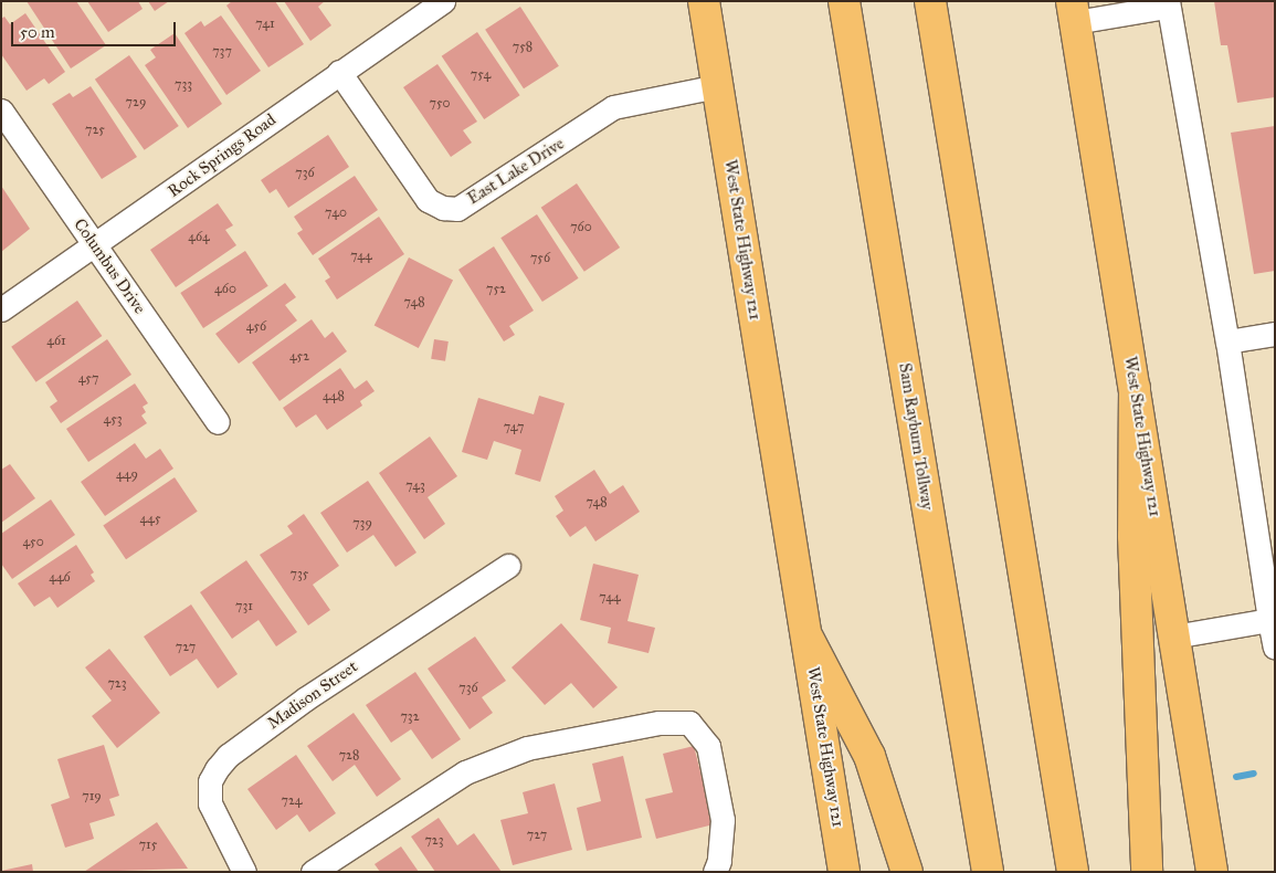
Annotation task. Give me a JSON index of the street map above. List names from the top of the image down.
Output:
{
  "streets": {
    "main road": ["West State Highway 121", "Sam Rayburn Tollway"],
    "street": [
      "Rock Springs Road",
      "East Lake Drive",
      "Columbus Drive",
      "Madison Street"
    ]
  },
  "crossings": [
    ["Rock Springs Road", "East Lake Drive"],
    ["Rock Springs Road", "Columbus Drive"],
    ["East Lake Drive", "West State Highway 121"]
  ],
  "house_numbers": [
    "741",
    "758",
    "737",
    "754",
    "733",
    "729",
    "750",
    "725",
    "736",
    "740",
    "760",
    "464",
    "744",
    "756",
    "460",
    "752",
    "748",
    "456",
    "461",
    "452",
    "457",
    "448",
    "453",
    "747",
    "449",
    "743",
    "748",
    "445",
    "739",
    "450",
    "735",
    "446",
    "744",
    "731",
    "727",
    "723",
    "736",
    "732",
    "728",
    "719",
    "724",
    "727",
    "723",
    "715"
  ],
  "scale_bar": "50 m"
}
